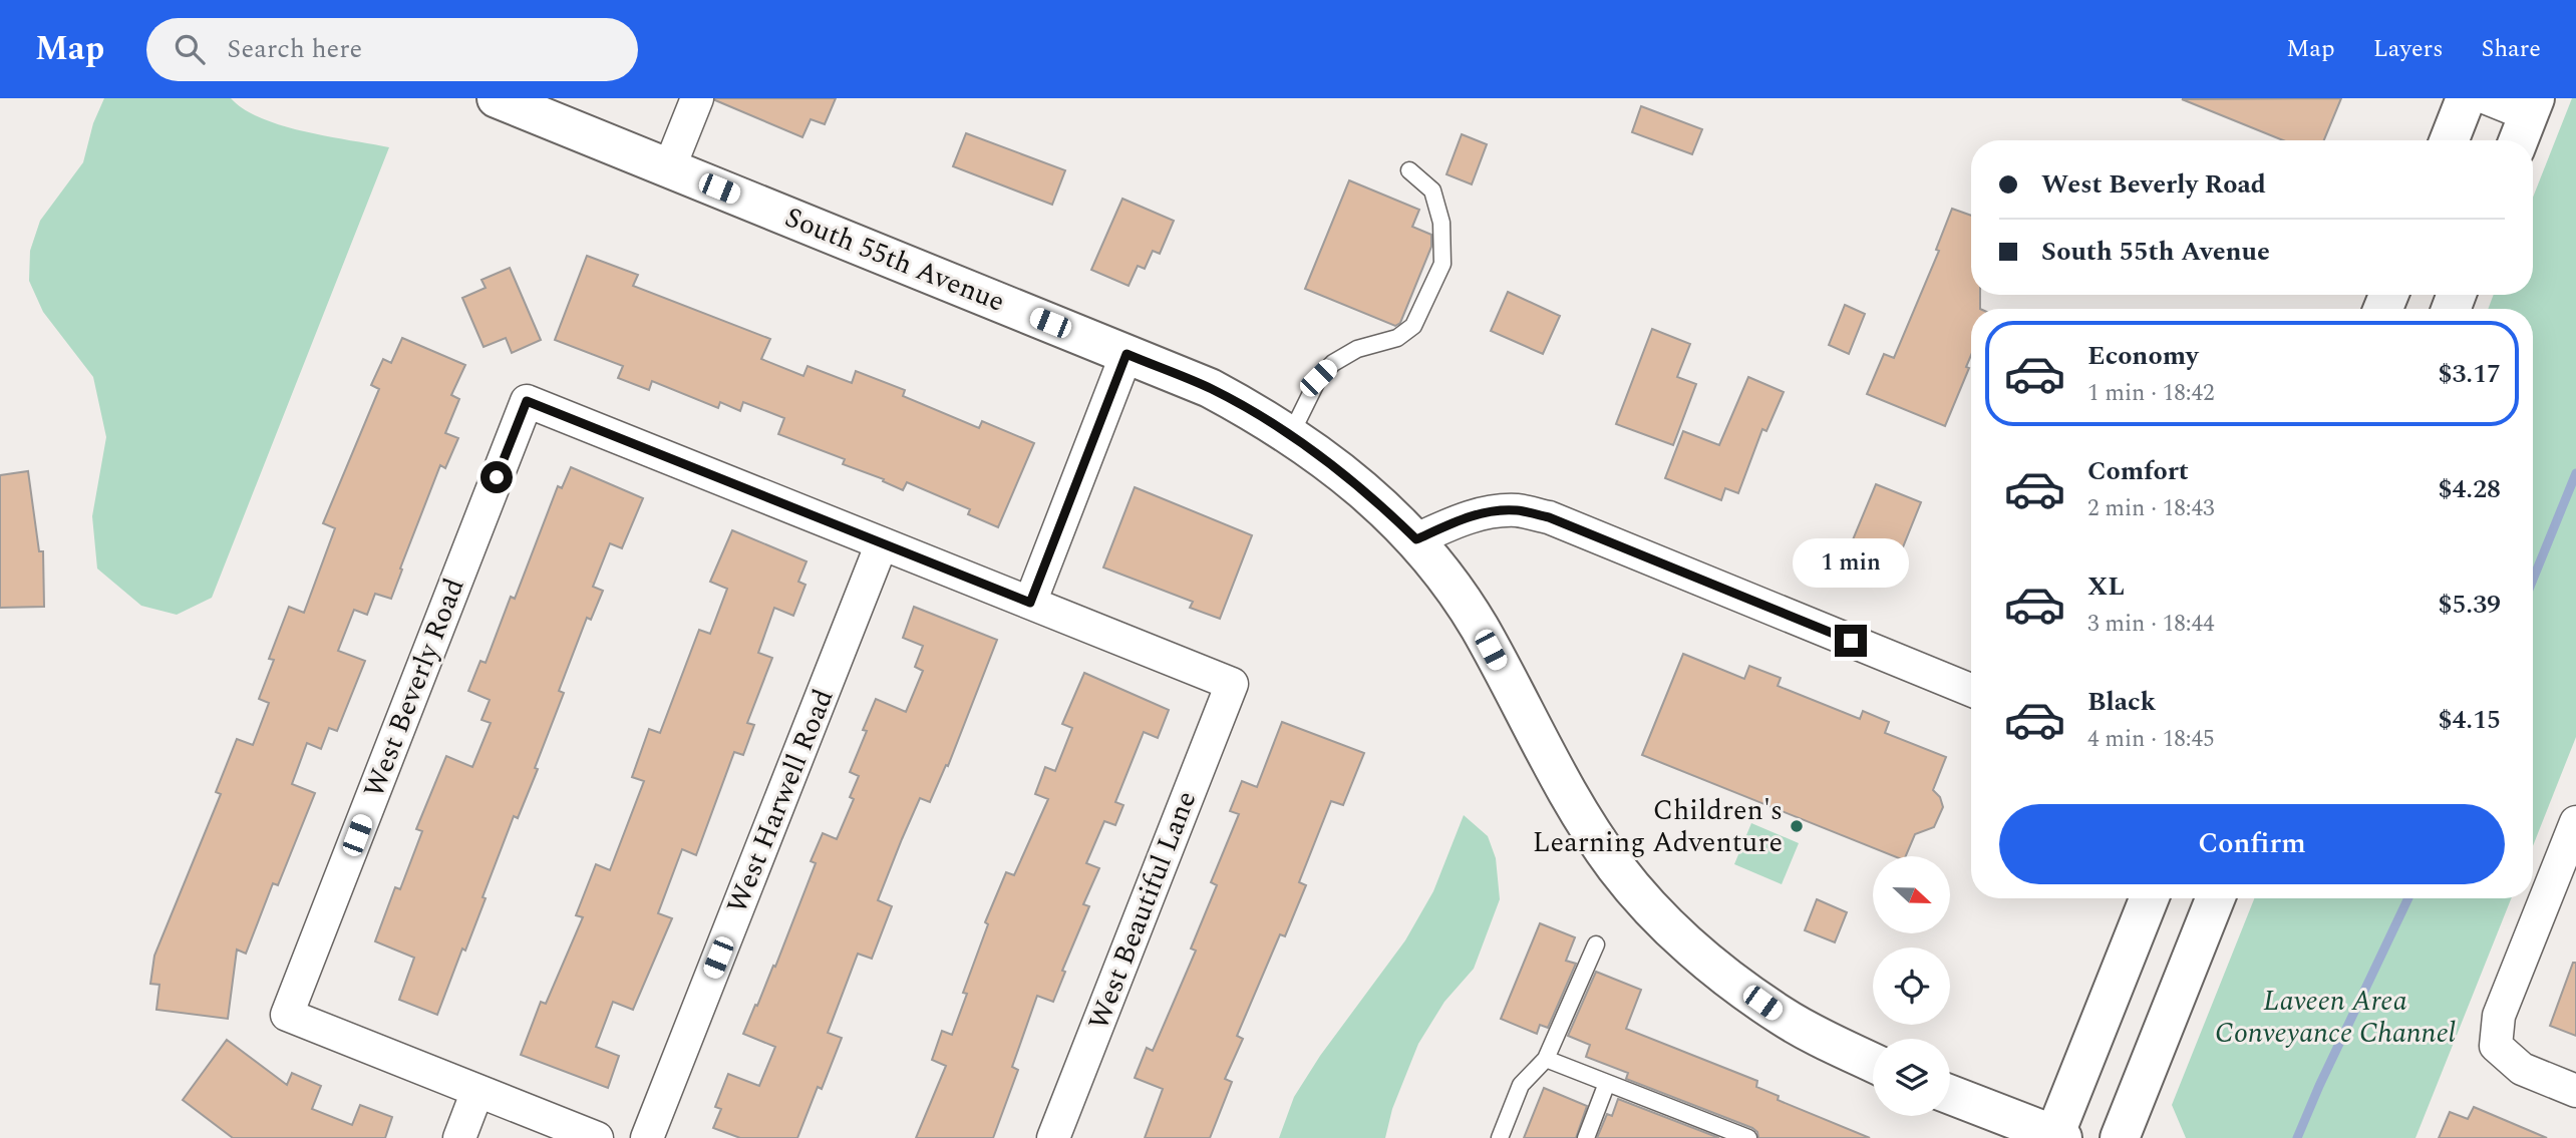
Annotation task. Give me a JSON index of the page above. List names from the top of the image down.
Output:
{
  "streets": {
    "street": [
      "South 55th Avenue",
      "West Beverly Road",
      "West Harwell Road",
      "West Beautiful Lane"
    ]
  },
  "crossings": [
    ["West Beverly Road", "West Harwell Road"]
  ],
  "parks": ["Laveen Area Conveyance Channel"],
  "places": ["Children's Learning Adventure"],
  "north": "right",
  "page": {
    "header": "Map",
    "search": "Search here",
    "nav": ["Map", "Layers", "Share"],
    "banner": ["West Beverly Road", "South 55th Avenue"],
    "list": [
      {
        "name": "Economy",
        "note": "1 min · 18:42",
        "value": "$3.17"
      },
      {
        "name": "Comfort",
        "note": "2 min · 18:43",
        "value": "$4.28"
      },
      {
        "name": "XL",
        "note": "3 min · 18:44",
        "value": "$5.39"
      },
      {
        "name": "Black",
        "note": "4 min · 18:45",
        "value": "$4.15"
      }
    ],
    "bubble": "1 min",
    "buttons": "Confirm"
  }
}
